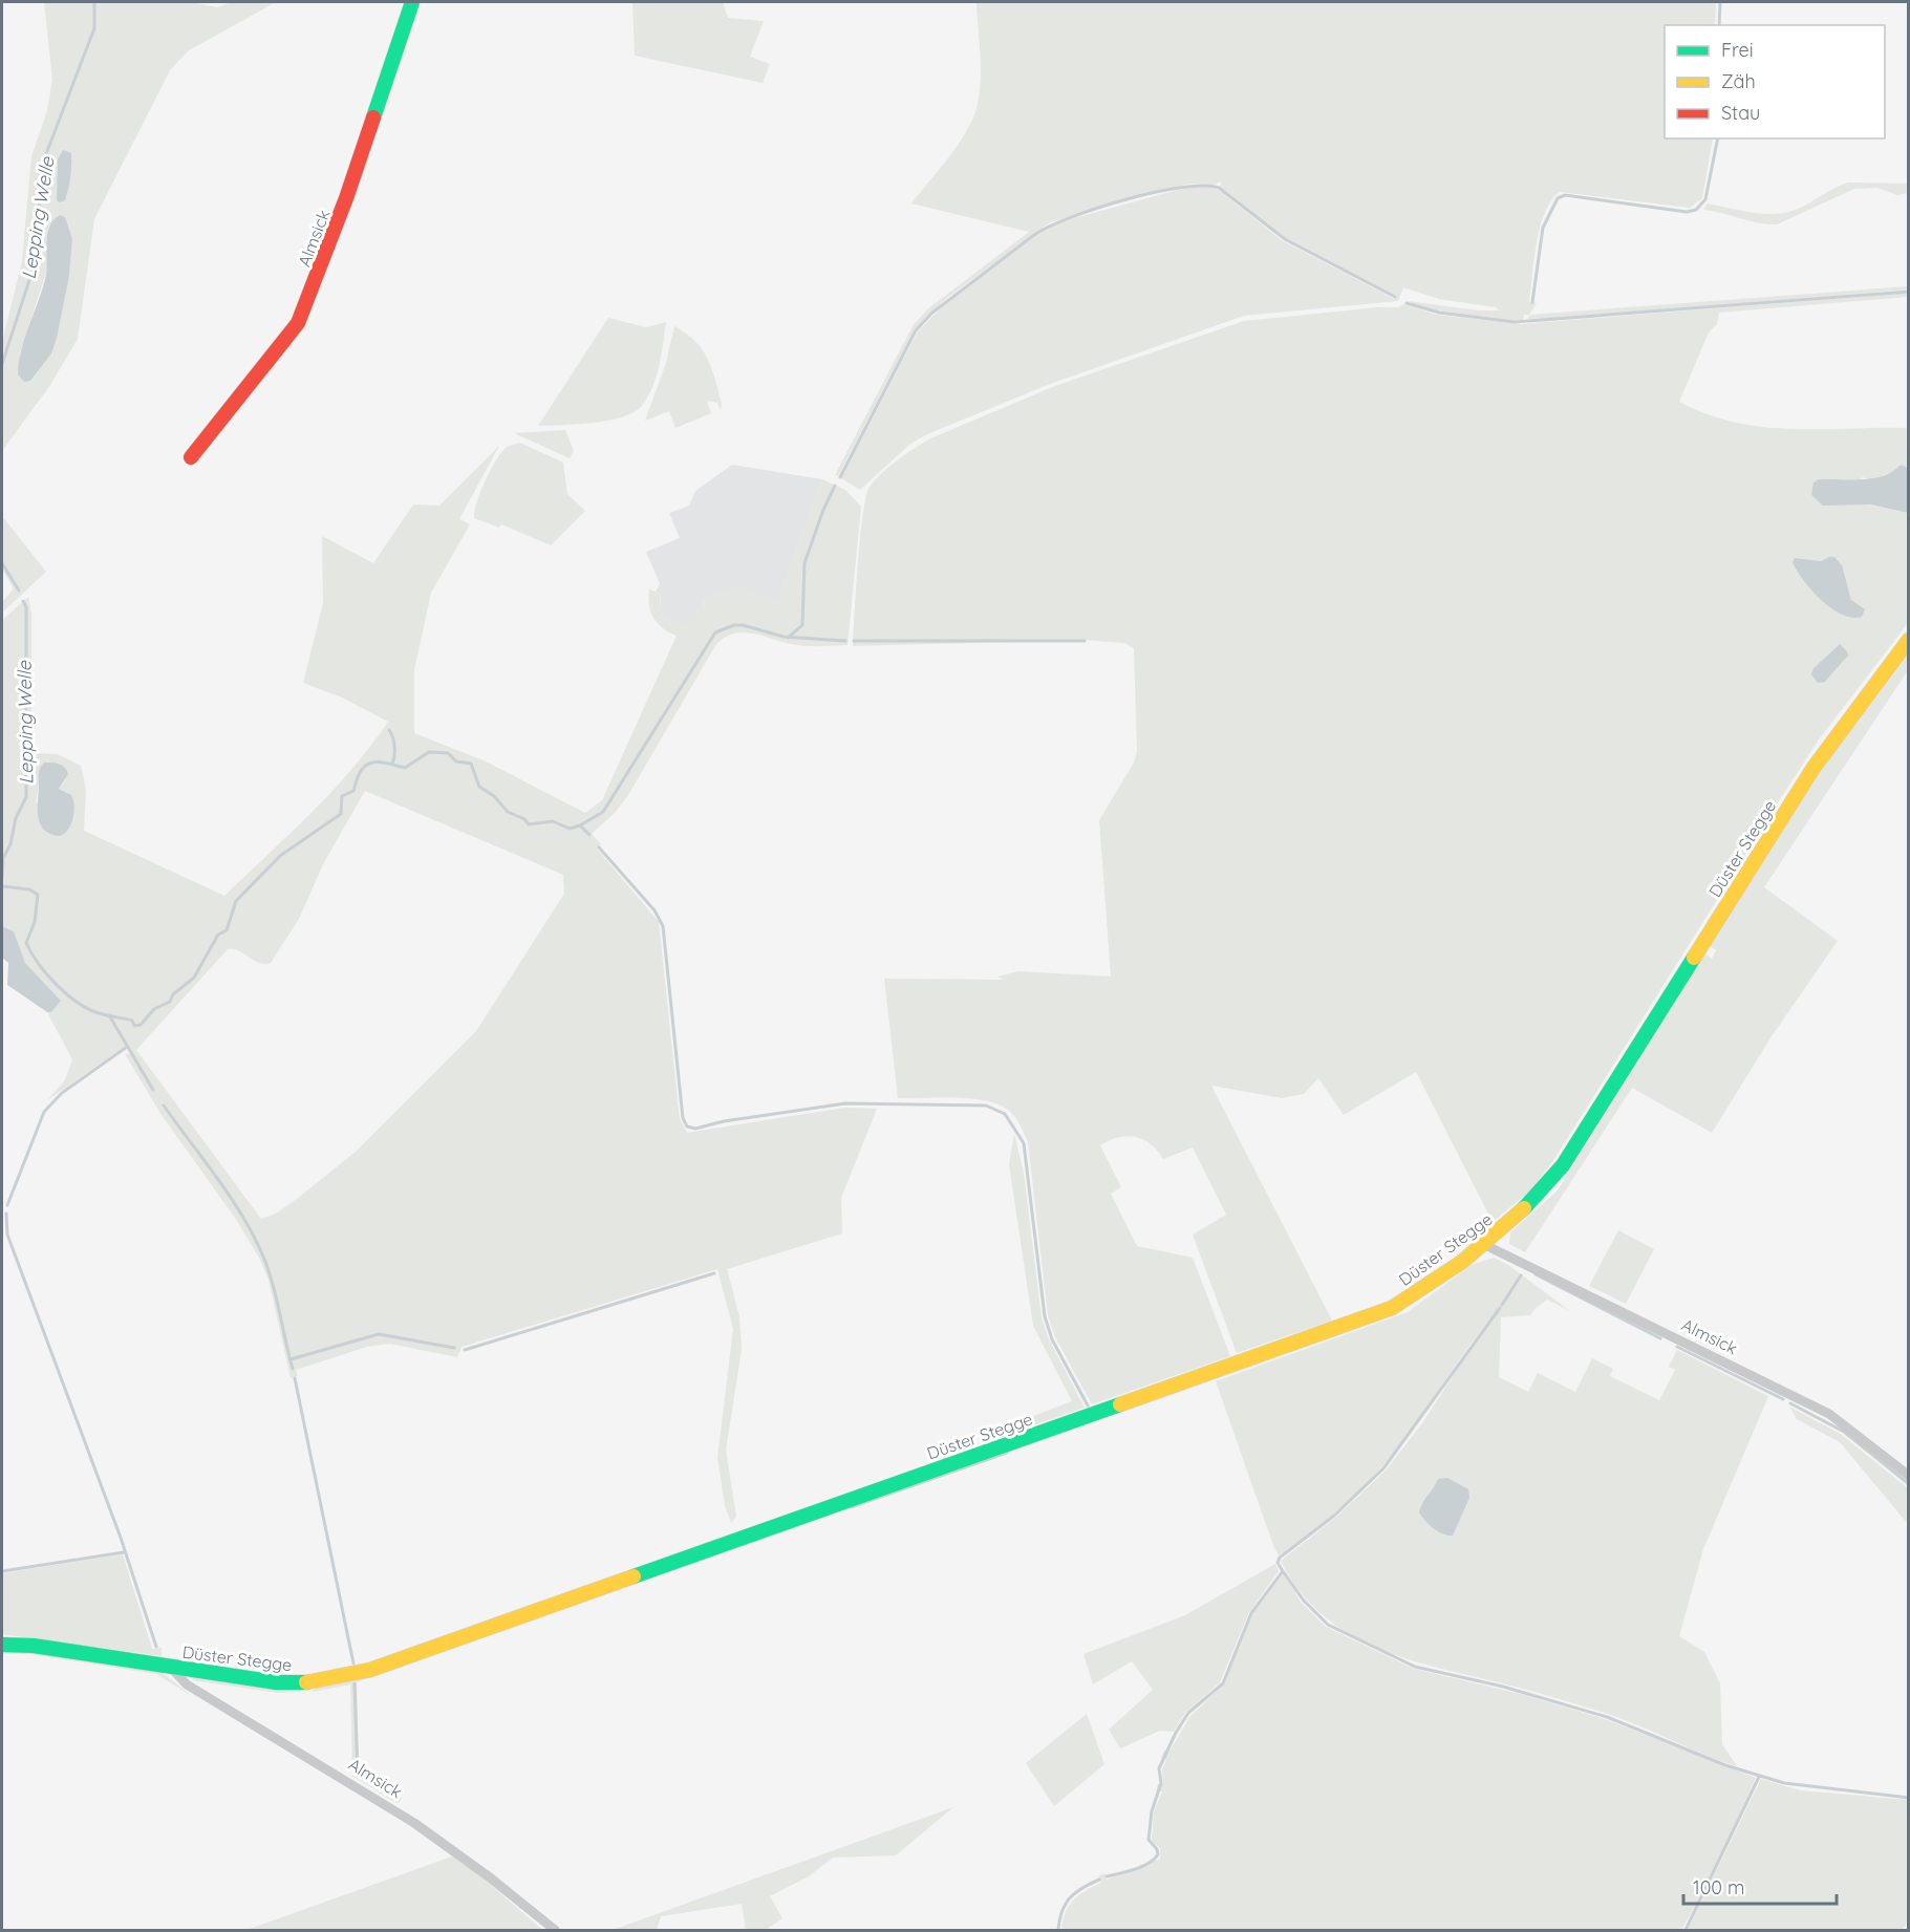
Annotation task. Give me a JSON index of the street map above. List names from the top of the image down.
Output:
{
  "streets": {
    "street": ["Almsick", "Düster Stegge"]
  },
  "crossings": [
    ["Almsick", "Düster Stegge"]
  ],
  "water": ["Lepping Welle"],
  "legend": ["Frei", "Zäh", "Stau"],
  "scale_bar": "100 m"
}
